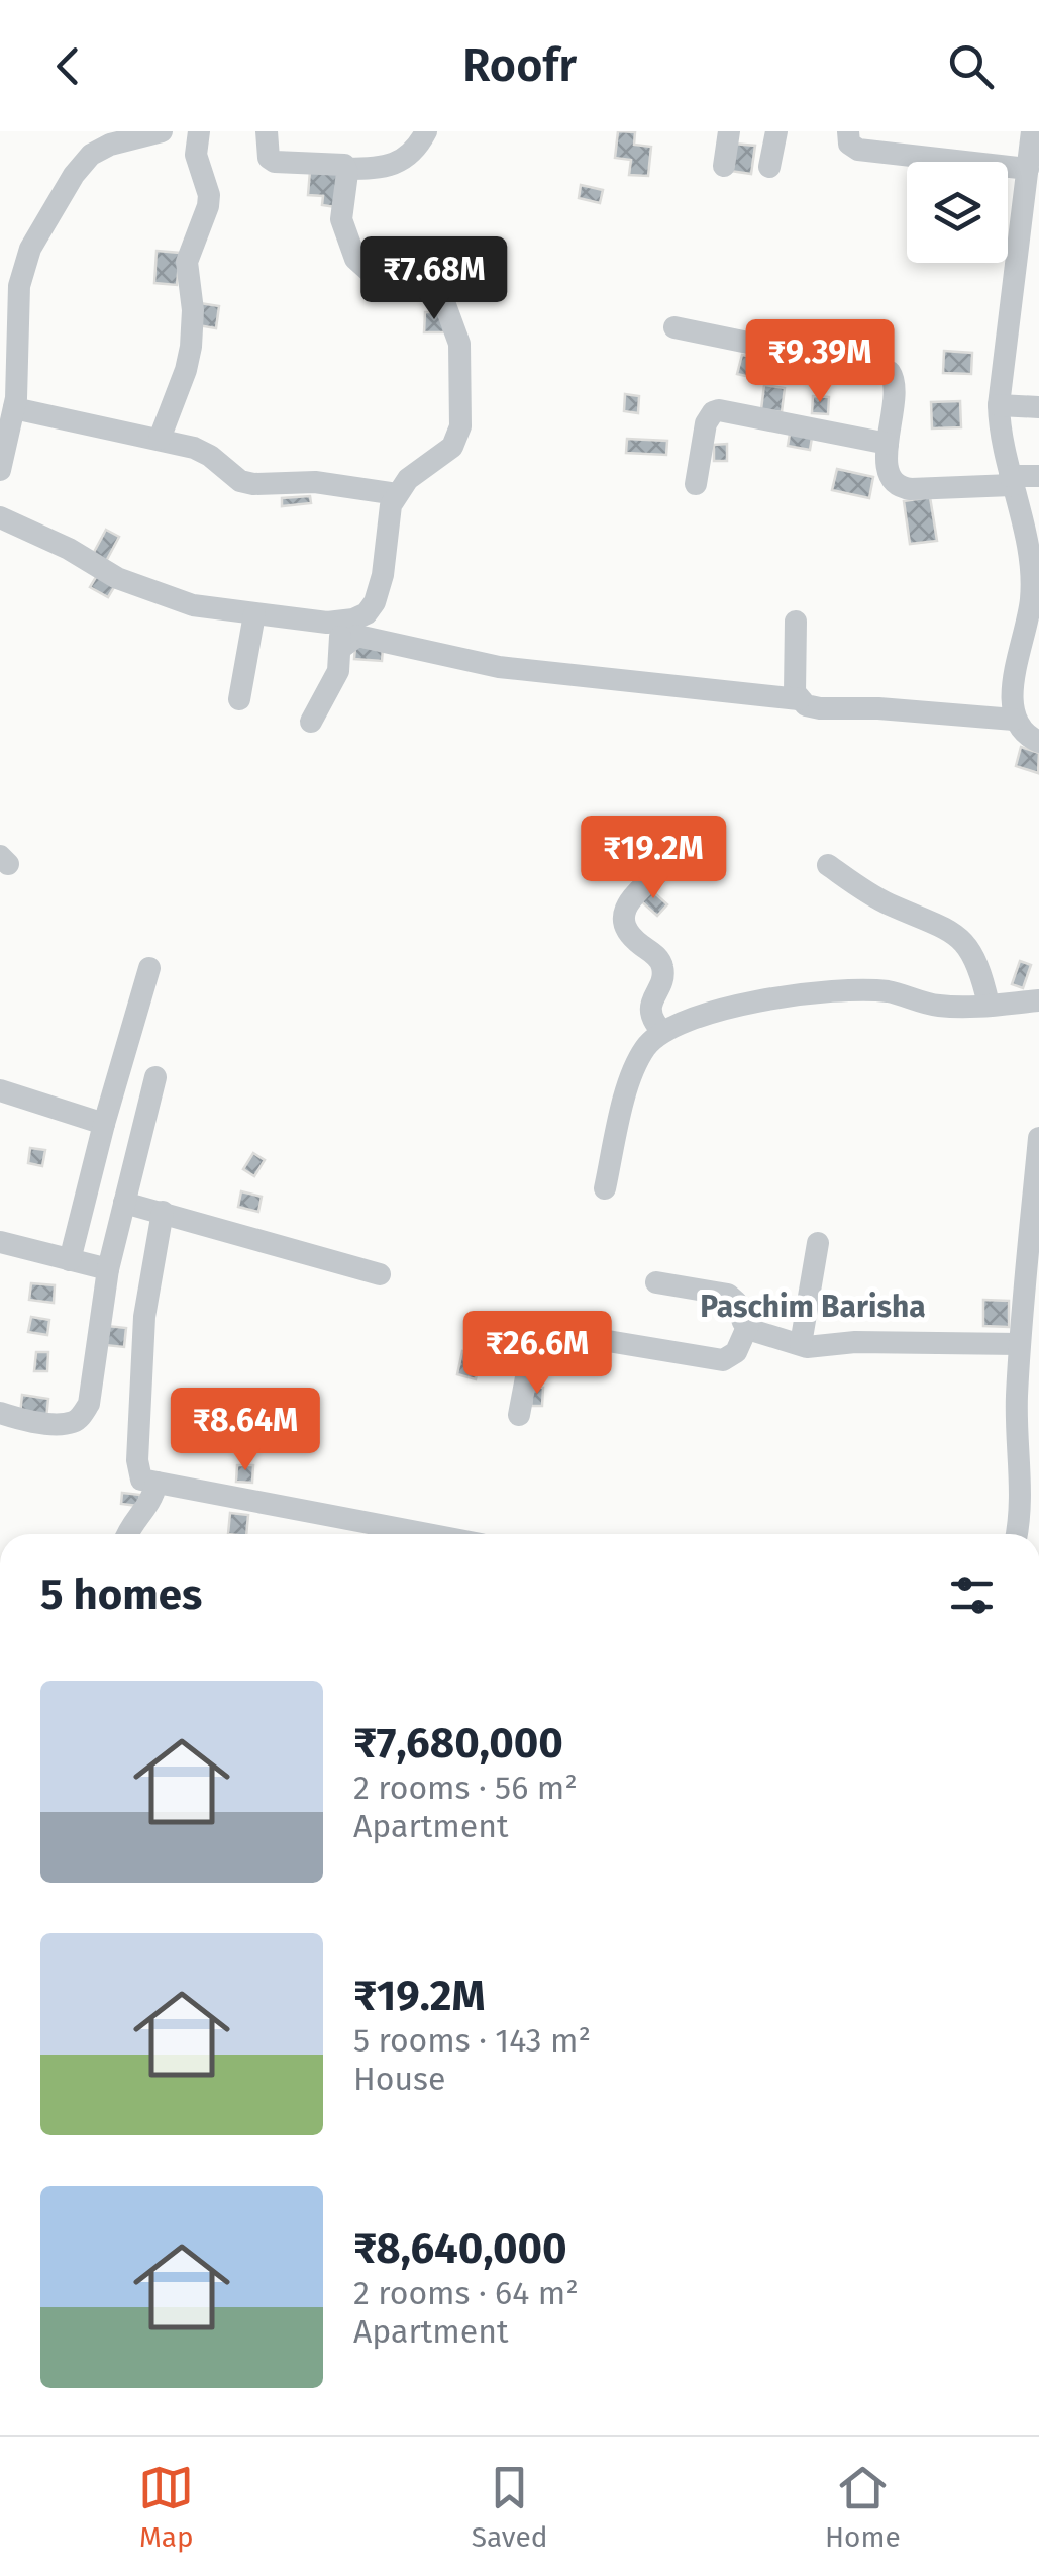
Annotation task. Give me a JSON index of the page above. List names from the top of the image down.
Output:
{
  "districts": ["Paschim Barisha"],
  "page": {
    "header": "Roofr",
    "price": [
      "₹7.68M",
      "₹9.39M",
      "₹19.2M",
      "₹26.6M",
      "₹8.64M"
    ],
    "heading": "5 homes",
    "list": [
      {
        "name": "₹7,680,000",
        "note": "2 rooms · 56 m² · Apartment"
      },
      {
        "name": "₹19.2M",
        "note": "5 rooms · 143 m² · House"
      },
      {
        "name": "₹8,640,000",
        "note": "2 rooms · 64 m² · Apartment"
      }
    ],
    "tabs": ["Map", "Saved", "Home"]
  }
}
